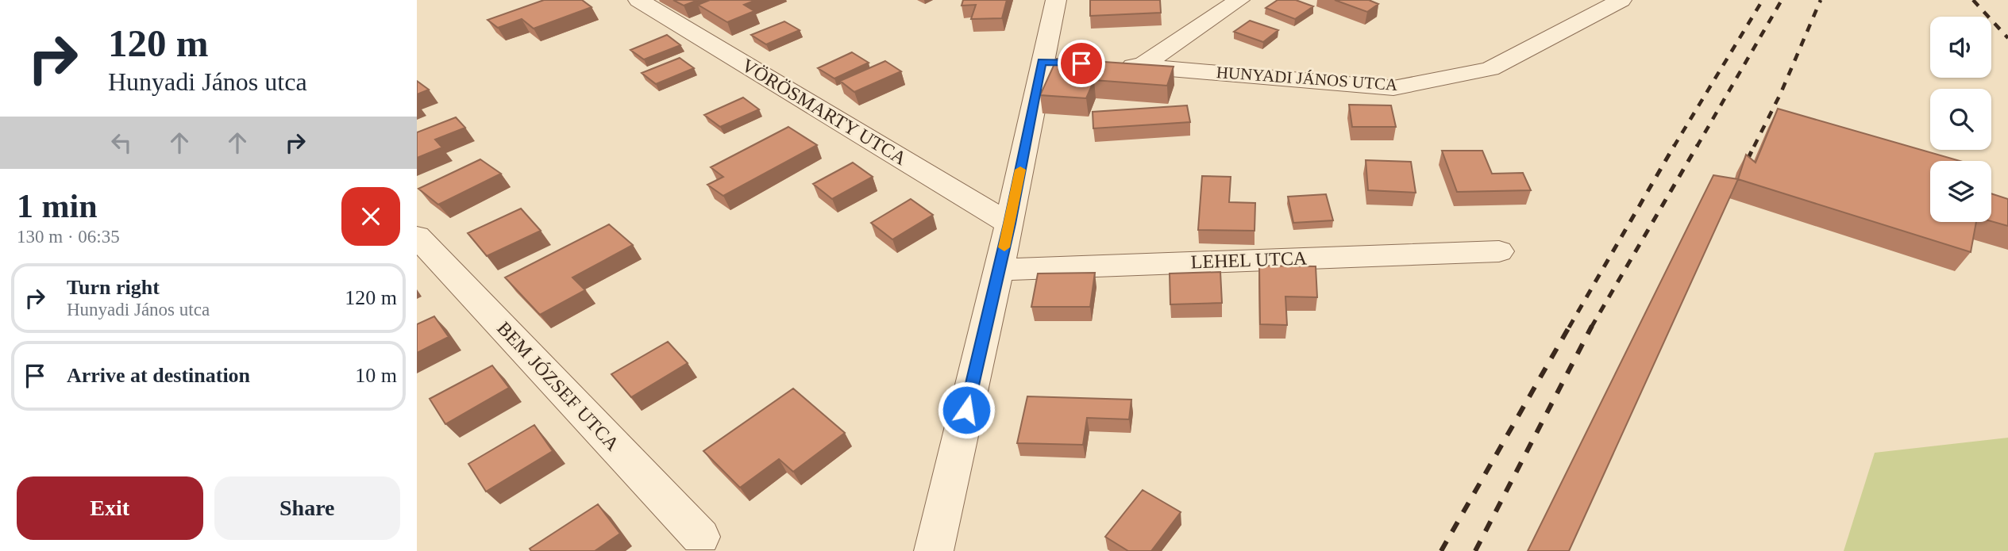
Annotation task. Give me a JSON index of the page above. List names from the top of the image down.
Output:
{
  "streets": {
    "street": [
      "HUNYADI JÁNOS UTCA",
      "VÖRÖSMARTY UTCA",
      "LEHEL UTCA",
      "BEM JÓZSEF UTCA"
    ]
  },
  "page": {
    "turn": ["120 m", "Hunyadi János utca"],
    "heading": ["1 min", "130 m · 06:35"],
    "list": [
      {
        "name": "Turn right",
        "note": "Hunyadi János utca",
        "value": "120 m"
      },
      {
        "name": "Arrive at destination",
        "value": "10 m"
      }
    ],
    "buttons": ["Exit", "Share"]
  }
}
